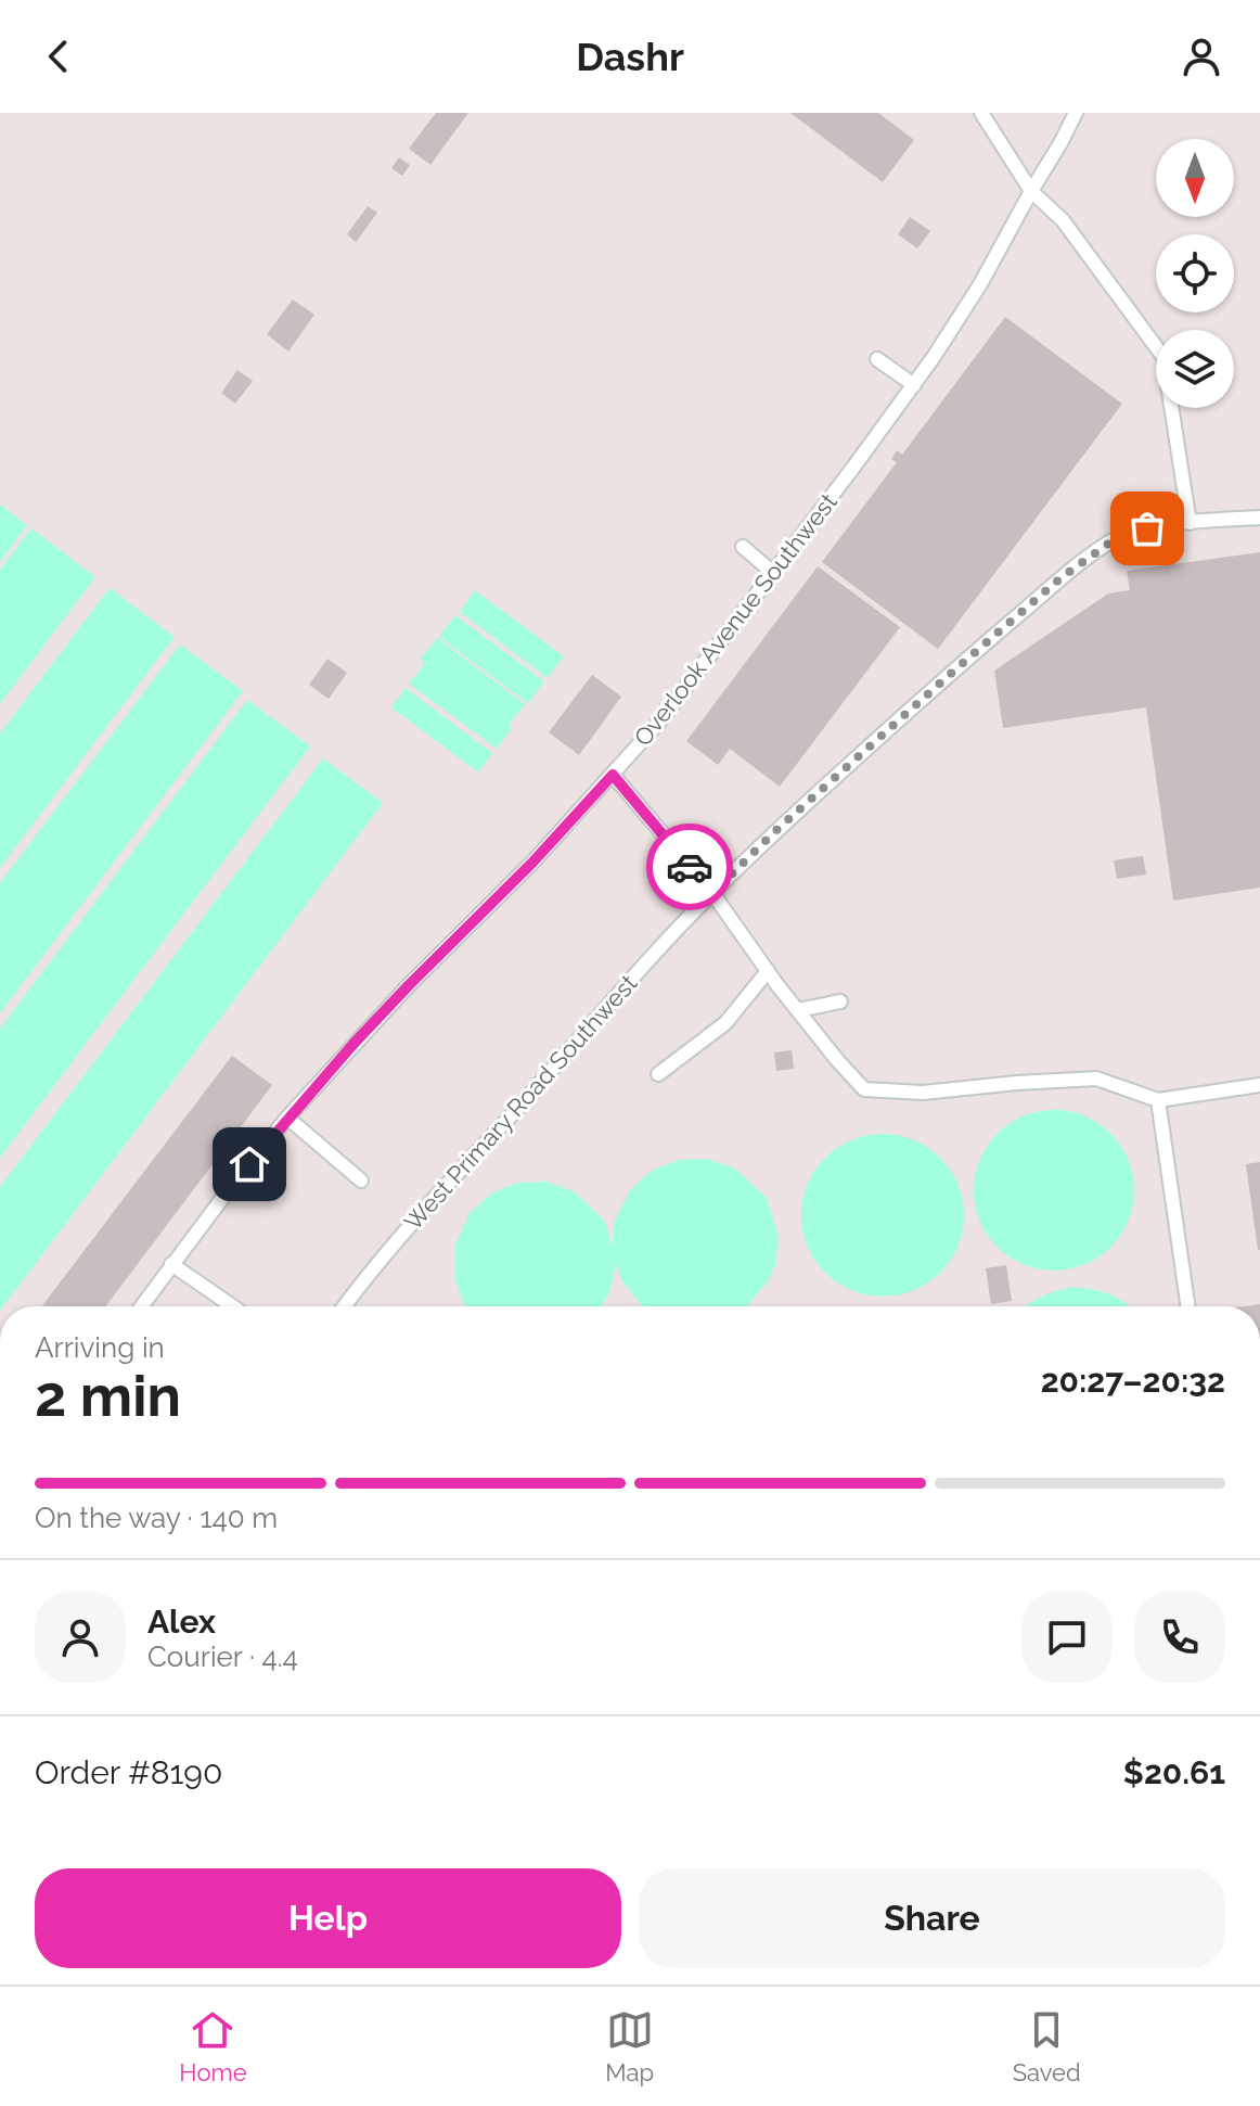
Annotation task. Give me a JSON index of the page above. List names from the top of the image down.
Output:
{
  "streets": {
    "lane": ["Overlook Avenue Southwest", "West Primary Road Southwest"]
  },
  "north": "bottom",
  "page": {
    "header": "Dashr",
    "heading": ["2 min", "Arriving in", "20:27–20:32"],
    "panel": [
      "Alex",
      "Courier · 4.4",
      "Order #8190",
      "$20.61"
    ],
    "bar": "On the way · 140 m",
    "buttons": ["Help", "Share"],
    "tabs": ["Home", "Map", "Saved"]
  }
}
